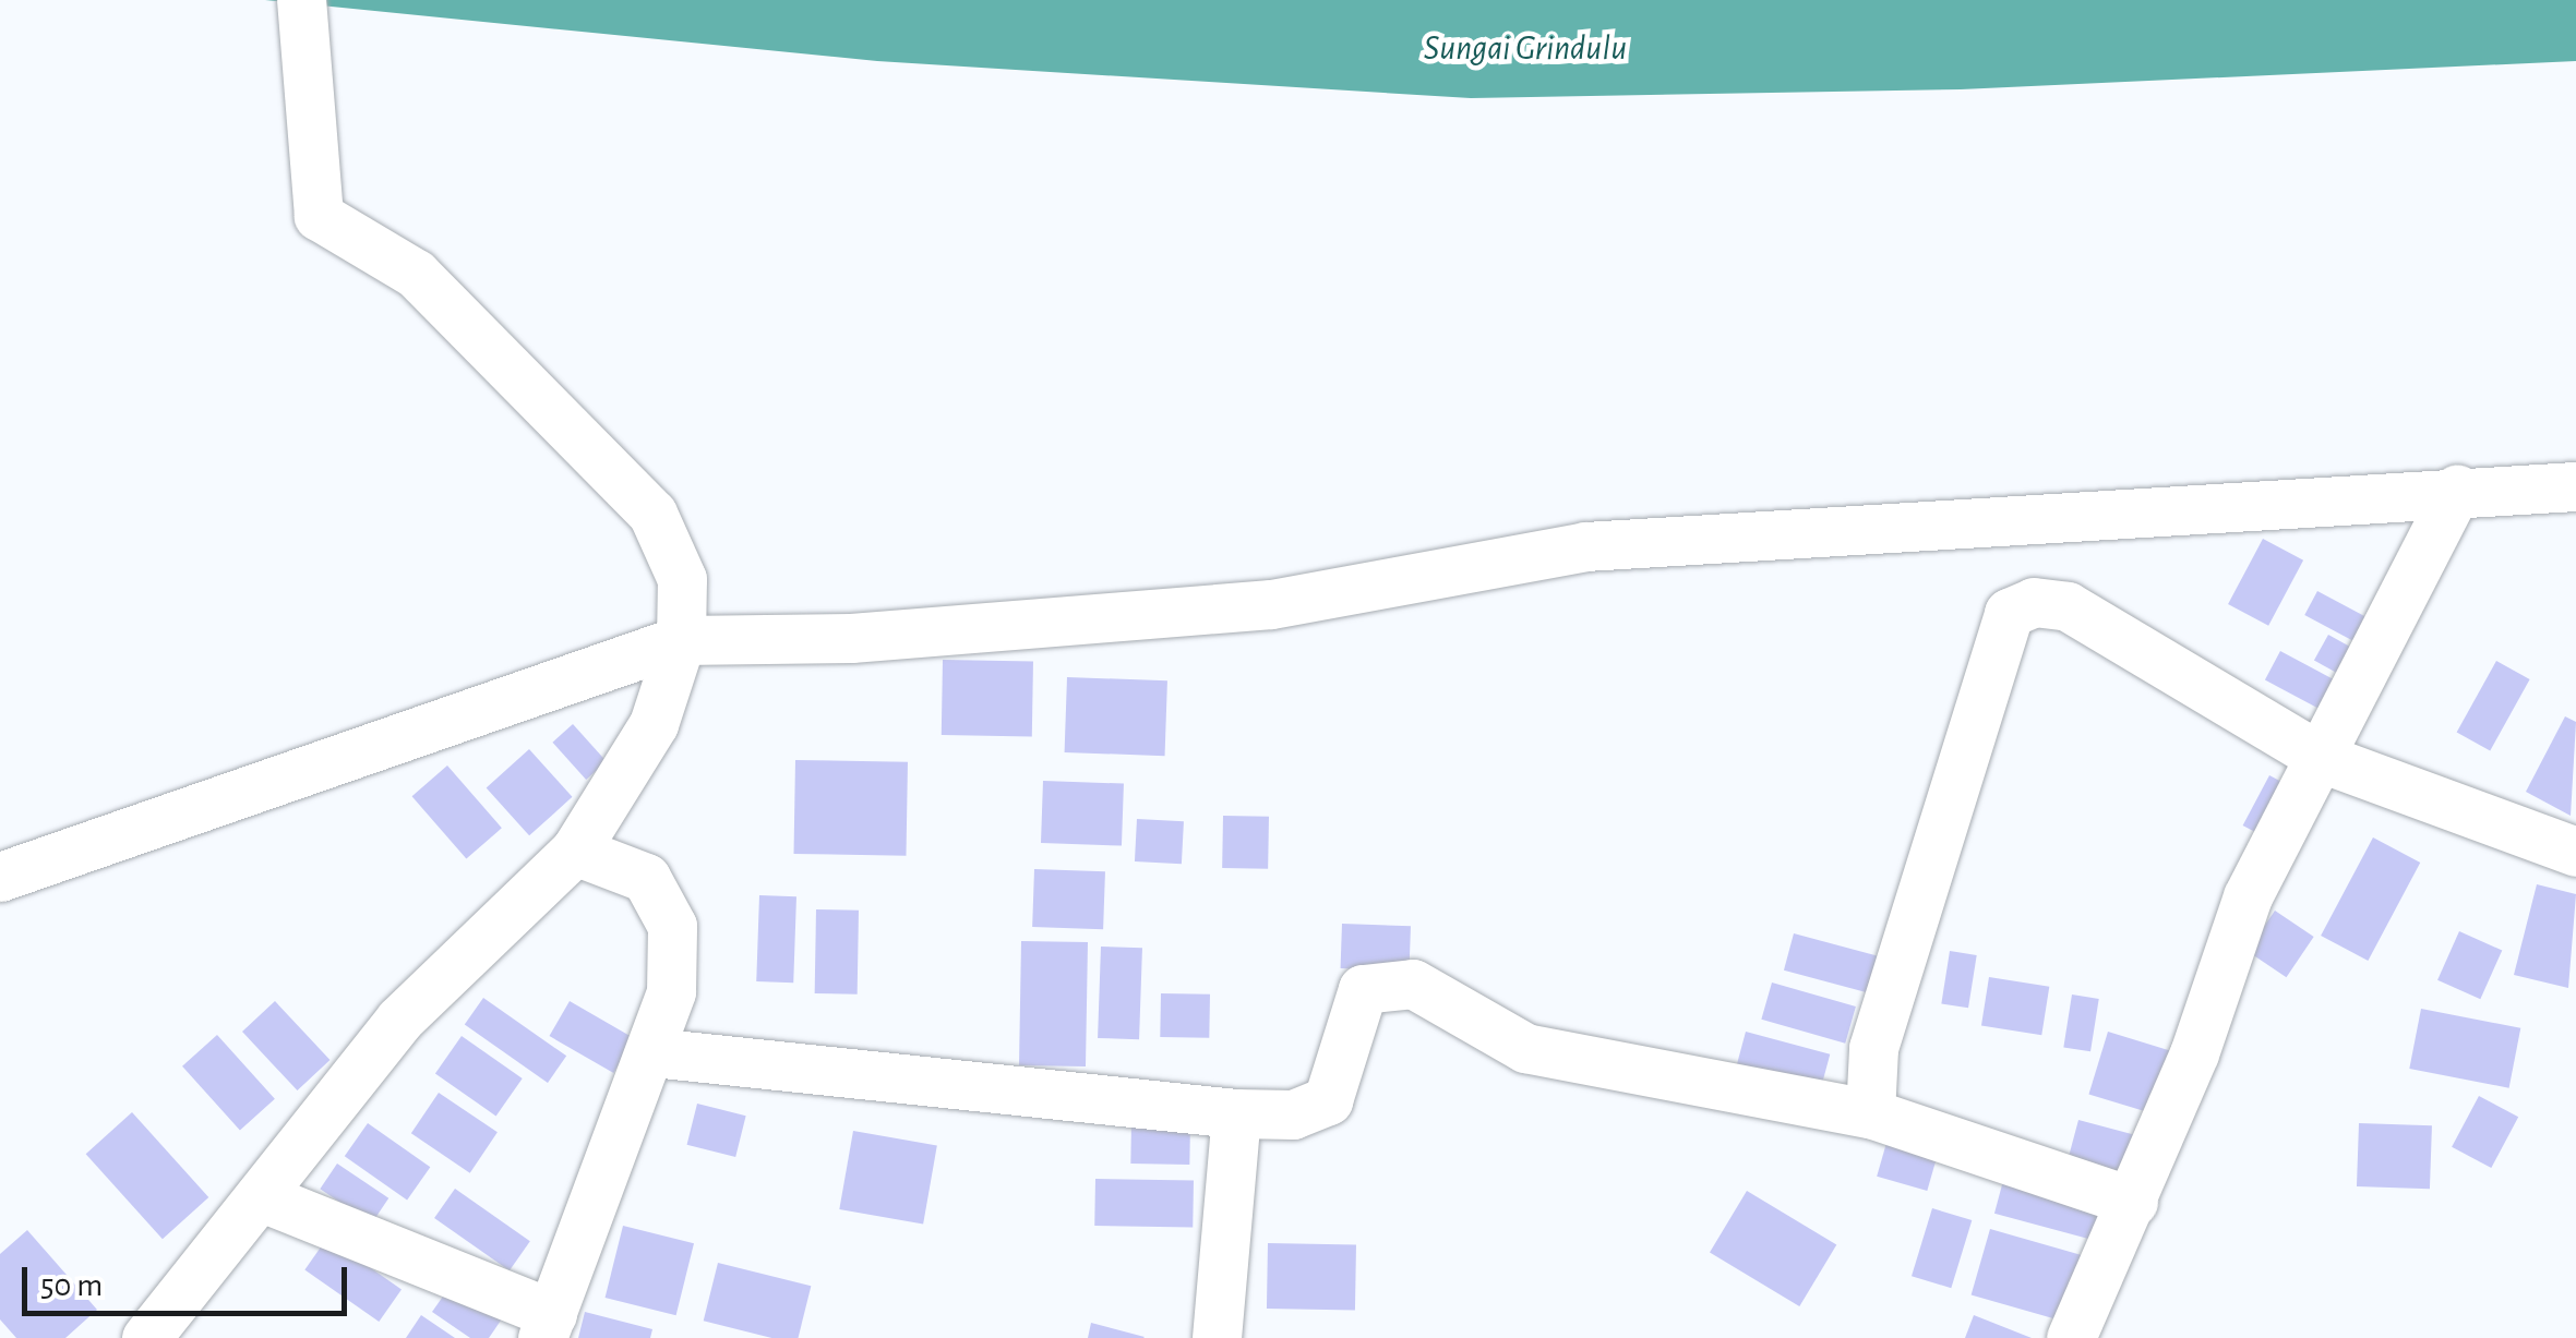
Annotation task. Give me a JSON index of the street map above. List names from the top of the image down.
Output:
{
  "water": ["Sungai Grindulu"],
  "scale_bar": "50 m"
}
